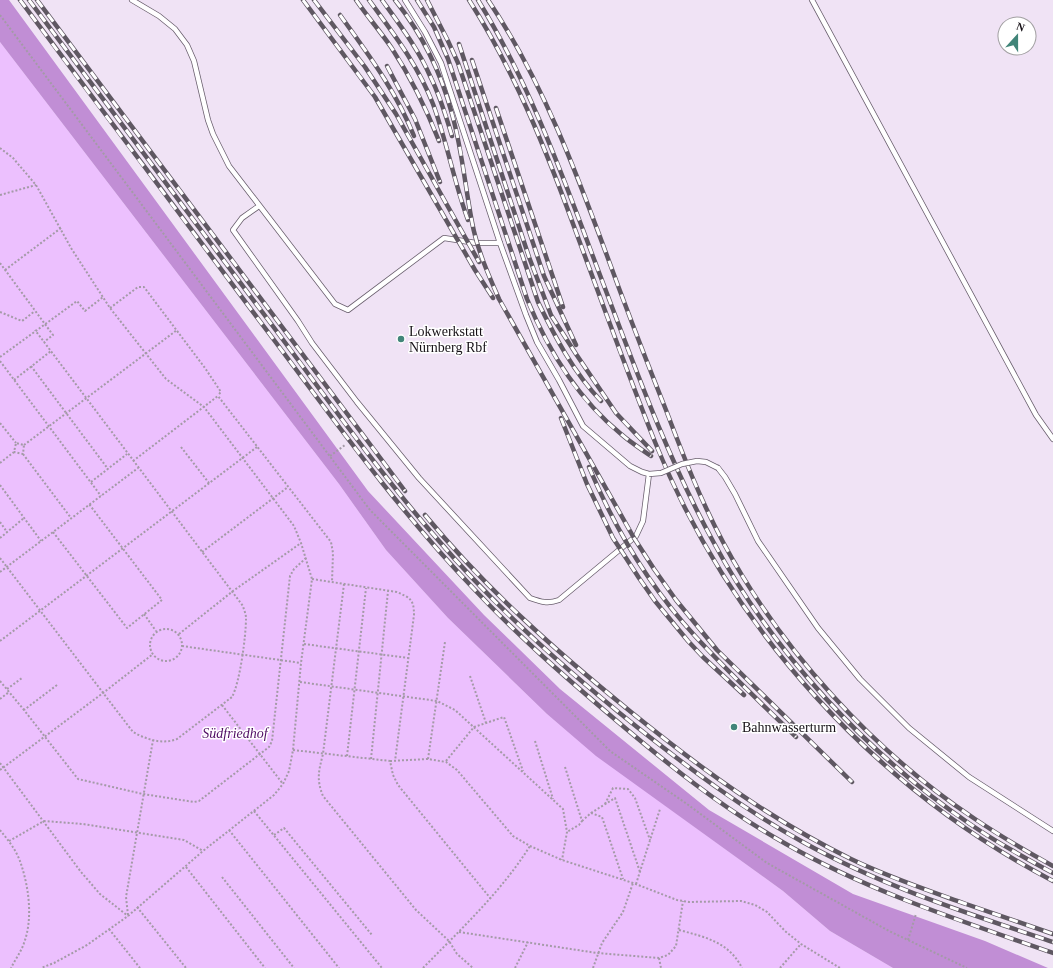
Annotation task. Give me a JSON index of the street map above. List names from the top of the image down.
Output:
{
  "parks": ["Südfriedhof"],
  "places": ["Lokwerkstatt Nürnberg Rbf", "Bahnwasserturm"],
  "north": "top"
}
